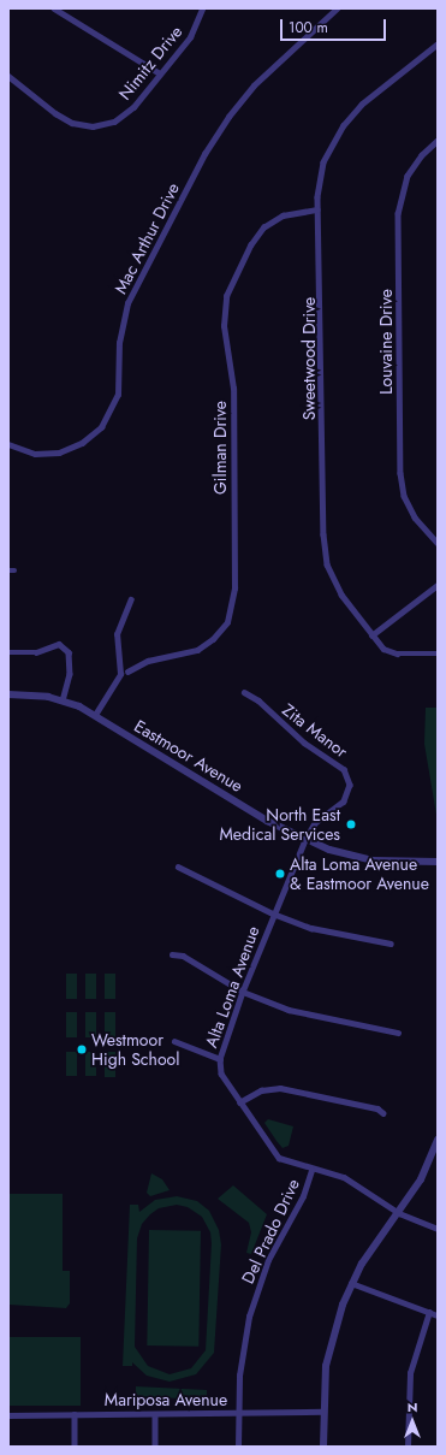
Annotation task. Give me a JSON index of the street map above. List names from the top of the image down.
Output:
{
  "streets": {
    "street": [
      "Nimitz Drive",
      "Mac Arthur Drive",
      "Louvaine Drive",
      "Sweetwood Drive",
      "Gilman Drive",
      "Zita Manor",
      "Eastmoor Avenue",
      "Alta Loma Avenue",
      "Del Prado Drive",
      "Mariposa Avenue"
    ]
  },
  "crossings": [
    ["Sweetwood Drive", "Gilman Drive"],
    ["Zita Manor", "Eastmoor Avenue"],
    ["Zita Manor", "Alta Loma Avenue"],
    ["Eastmoor Avenue", "Alta Loma Avenue"],
    ["Alta Loma Avenue", "Del Prado Drive"],
    ["Del Prado Drive", "Mariposa Avenue"]
  ],
  "places": ["North East Medical Services", "Alta Loma Avenue & Eastmoor Avenue", "Westmoor High School"],
  "scale_bar": "100 m",
  "north": "top"
}
